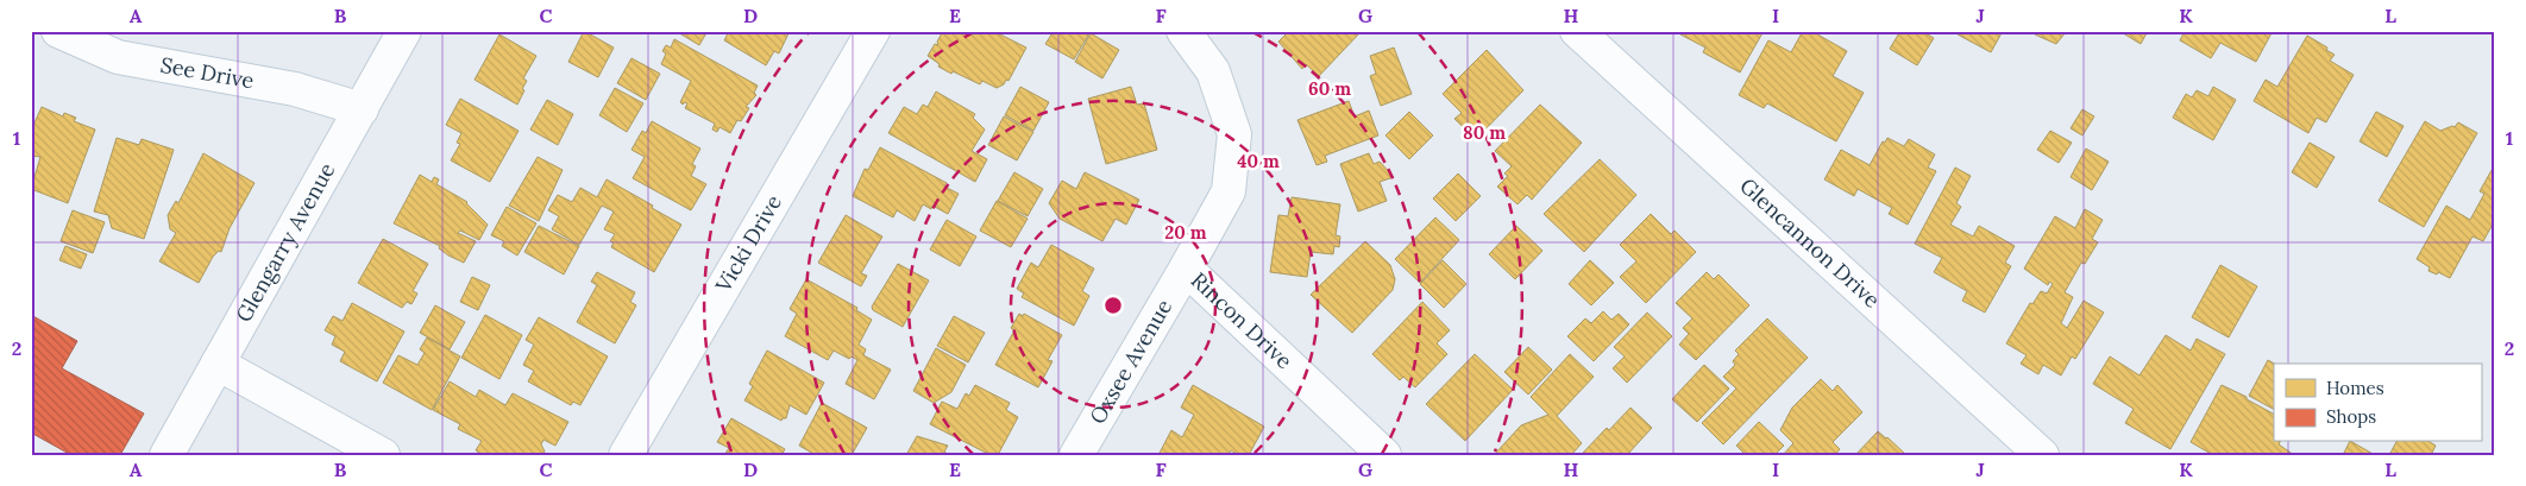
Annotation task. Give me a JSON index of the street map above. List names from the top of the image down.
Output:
{
  "streets": {
    "street": [
      "See Drive",
      "Glengarry Avenue",
      "Vicki Drive",
      "Glencannon Drive",
      "Rincon Drive",
      "Oxsee Avenue"
    ]
  },
  "crossings": [
    ["See Drive", "Glengarry Avenue"],
    ["Rincon Drive", "Oxsee Avenue"]
  ],
  "legend": ["Homes", "Shops"],
  "grid": {
    "columns": [
      "A",
      "B",
      "C",
      "D",
      "E",
      "F",
      "G",
      "H",
      "I",
      "J",
      "K",
      "L"
    ],
    "rows": ["1", "2"]
  },
  "rings": [
    "60 m",
    "80 m",
    "40 m",
    "20 m"
  ]
}
